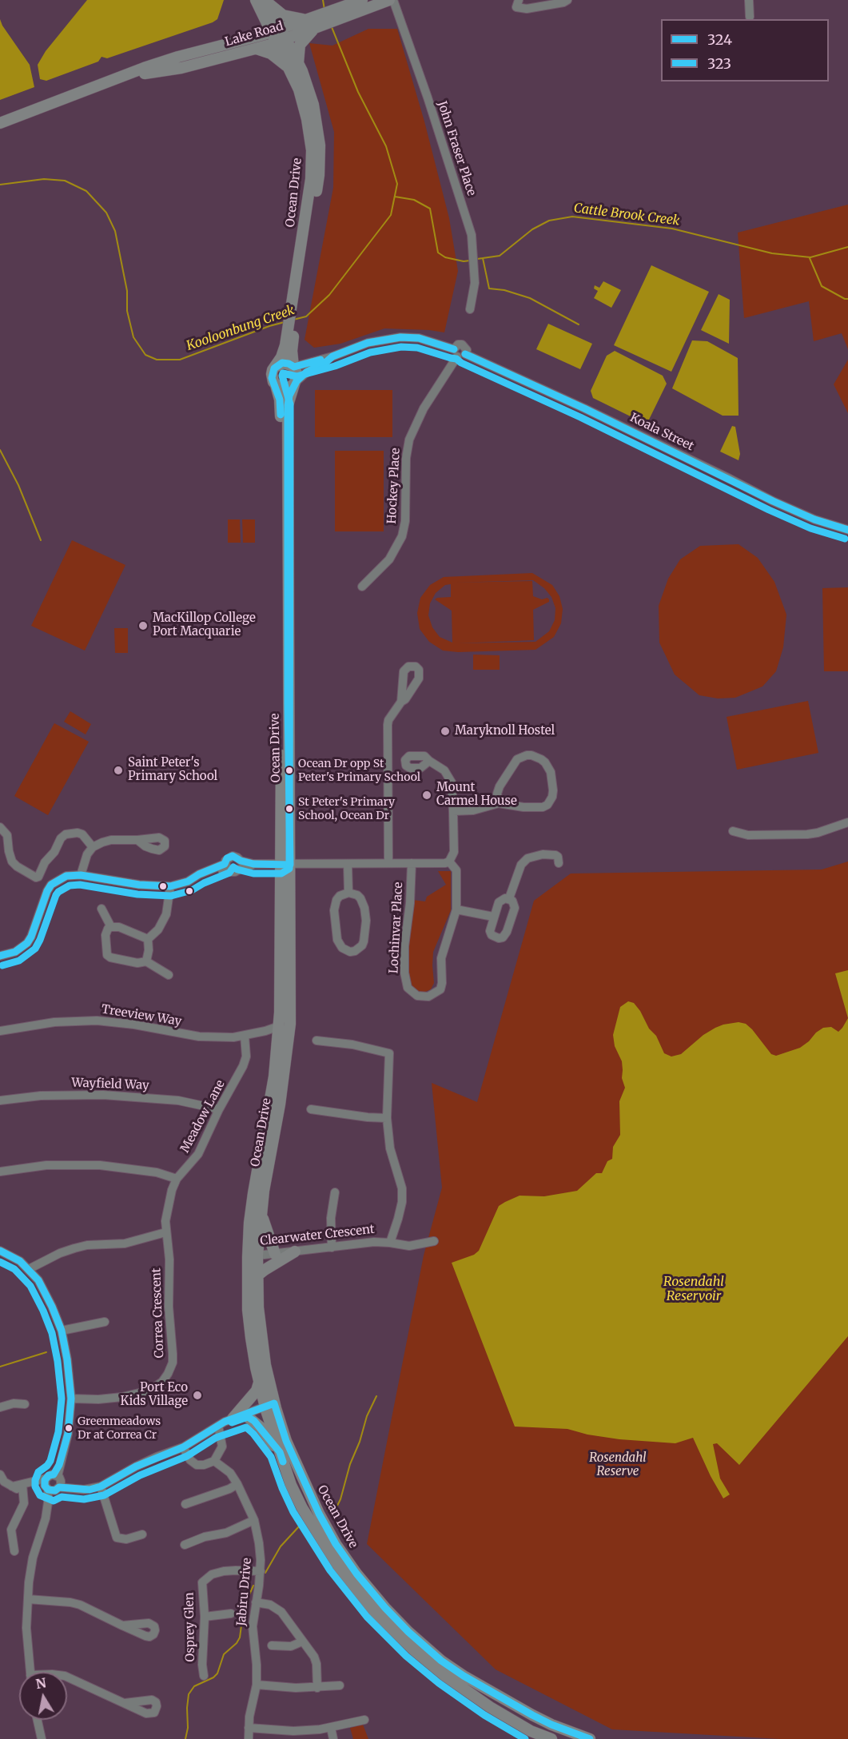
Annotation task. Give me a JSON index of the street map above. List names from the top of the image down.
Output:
{
  "streets": {
    "main road": ["Lake Road", "Ocean Drive"],
    "street": [
      "John Fraser Place",
      "Koala Street",
      "Hockey Place",
      "Lochinvar Place",
      "Treeview Way",
      "Wayfield Way",
      "Meadow Lane",
      "Clearwater Crescent",
      "Correa Crescent",
      "Jabiru Drive",
      "Osprey Glen"
    ]
  },
  "crossings": [
    ["Lake Road", "Ocean Drive"],
    ["Ocean Drive", "Koala Street"],
    ["Ocean Drive", "Treeview Way"],
    ["Ocean Drive", "Clearwater Crescent"],
    ["Koala Street", "Hockey Place"],
    ["Treeview Way", "Meadow Lane"],
    ["Wayfield Way", "Meadow Lane"],
    ["Meadow Lane", "Correa Crescent"],
    ["Jabiru Drive", "Osprey Glen"]
  ],
  "water": ["Cattle Brook Creek", "Kooloonbung Creek", "Rosendahl Reservoir"],
  "parks": ["Rosendahl Reserve"],
  "places": [
    "MacKillop College Port Macquarie",
    "Maryknoll Hostel",
    "Saint Peter's Primary School",
    "Ocean Dr opp St Peter's Primary School",
    "Mount Carmel House",
    "St Peter's Primary School, Ocean Dr",
    "Port Eco Kids Village",
    "Greenmeadows Dr at Correa Cr"
  ],
  "lines": ["transit line 324", "transit line 323"],
  "legend": ["324", "323"],
  "north": "top"
}
